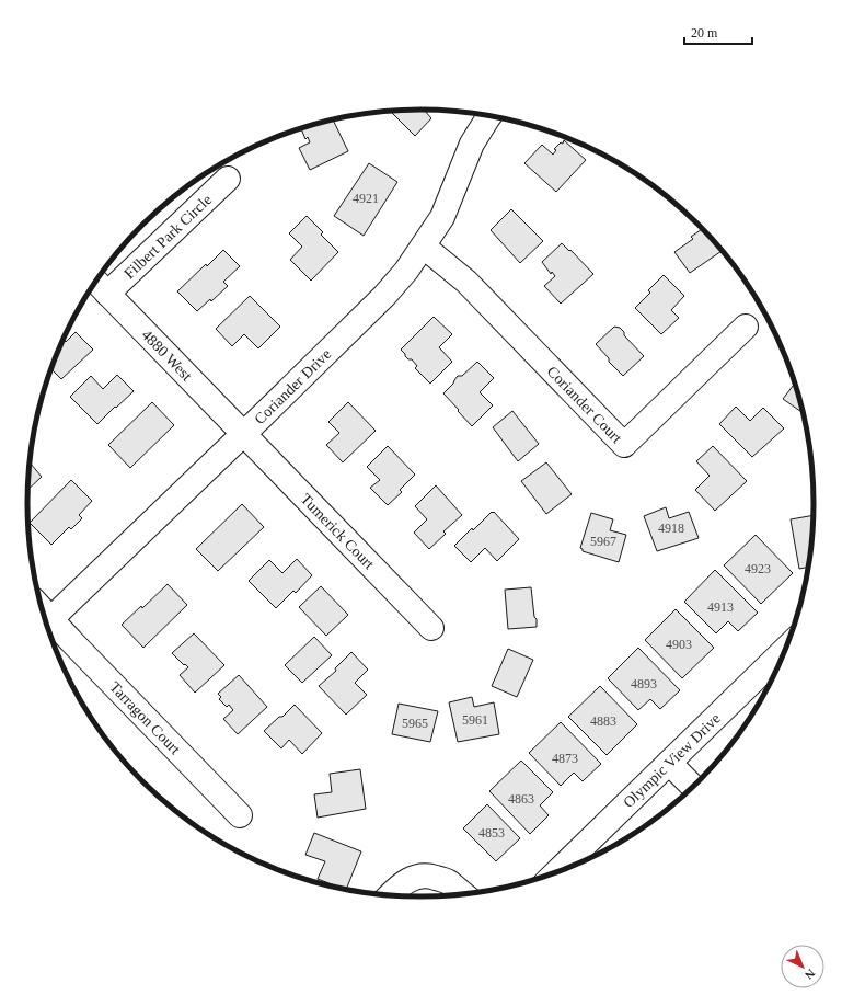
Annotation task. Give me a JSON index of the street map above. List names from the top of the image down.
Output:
{
  "streets": {
    "street": [
      "Filbert Park Circle",
      "4880 West",
      "Coriander Drive",
      "Coriander Court",
      "Tumerick Court",
      "Tarragon Court",
      "Olympic View Drive"
    ]
  },
  "crossings": [
    ["Filbert Park Circle", "4880 West"],
    ["4880 West", "Coriander Drive"],
    ["4880 West", "Tumerick Court"],
    ["Coriander Drive", "Coriander Court"],
    ["Coriander Drive", "Tumerick Court"],
    ["Coriander Drive", "Tarragon Court"]
  ],
  "house_numbers": [
    "4921",
    "4918",
    "5967",
    "4923",
    "4913",
    "4903",
    "4893",
    "5961",
    "4883",
    "5965",
    "4873",
    "4863",
    "4853"
  ],
  "scale_bar": "20 m",
  "north": "bottom right"
}
